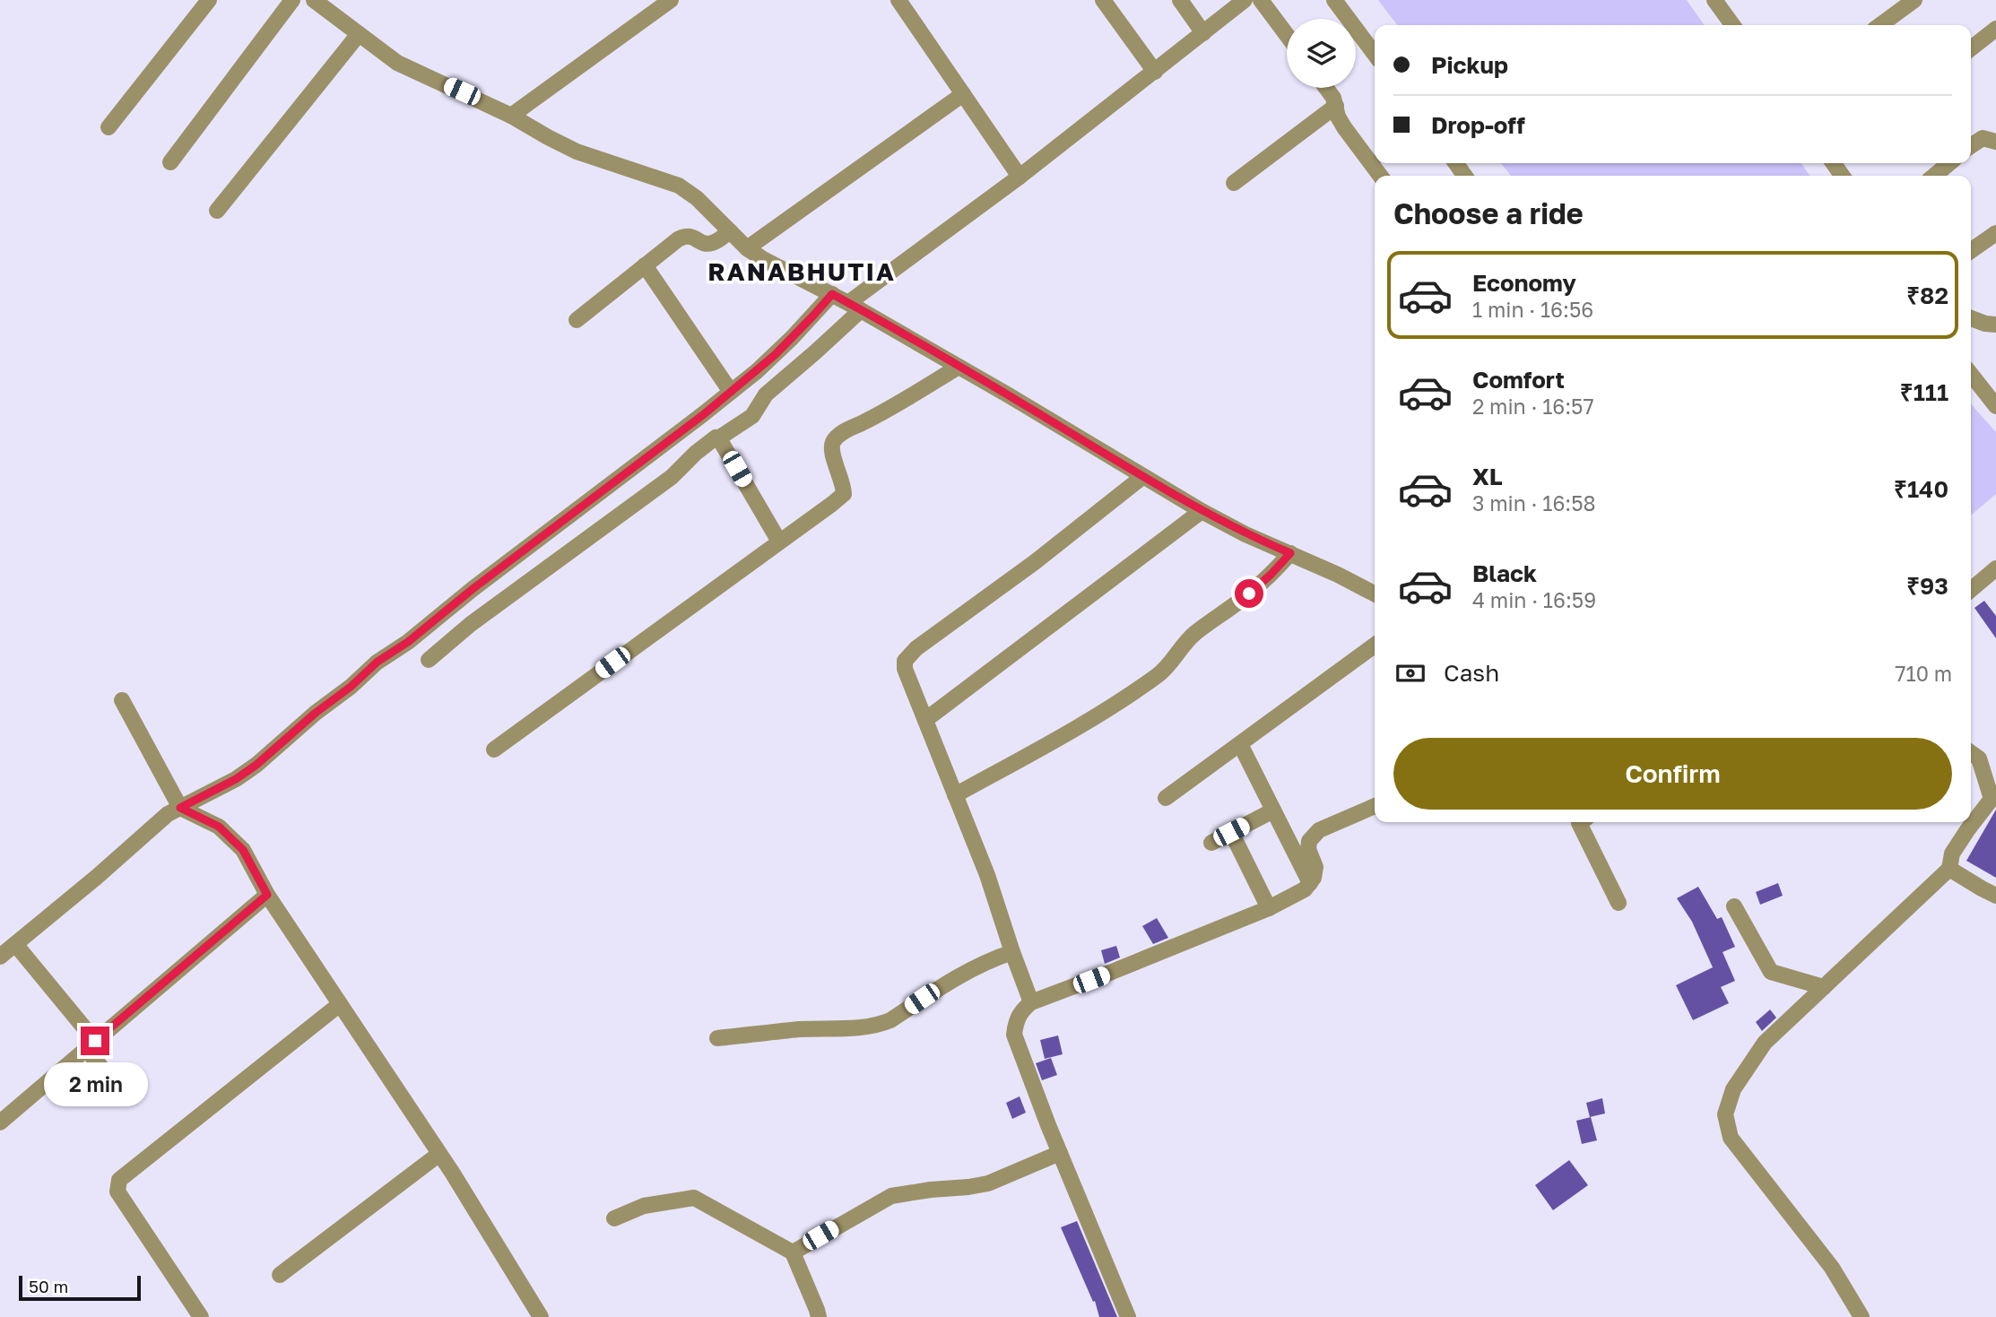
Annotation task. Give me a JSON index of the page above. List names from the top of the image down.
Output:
{
  "districts": ["RANABHUTIA"],
  "scale_bar": "50 m",
  "page": {
    "banner": ["Pickup", "Drop-off"],
    "heading": "Choose a ride",
    "list": [
      {
        "name": "Economy",
        "note": "1 min · 16:56",
        "value": "₹82"
      },
      {
        "name": "Comfort",
        "note": "2 min · 16:57",
        "value": "₹111"
      },
      {
        "name": "XL",
        "note": "3 min · 16:58",
        "value": "₹140"
      },
      {
        "name": "Black",
        "note": "4 min · 16:59",
        "value": "₹93"
      }
    ],
    "pay": ["Cash", "710 m"],
    "buttons": "Confirm",
    "bubble": "2 min",
    "scale": "50 m"
  }
}
